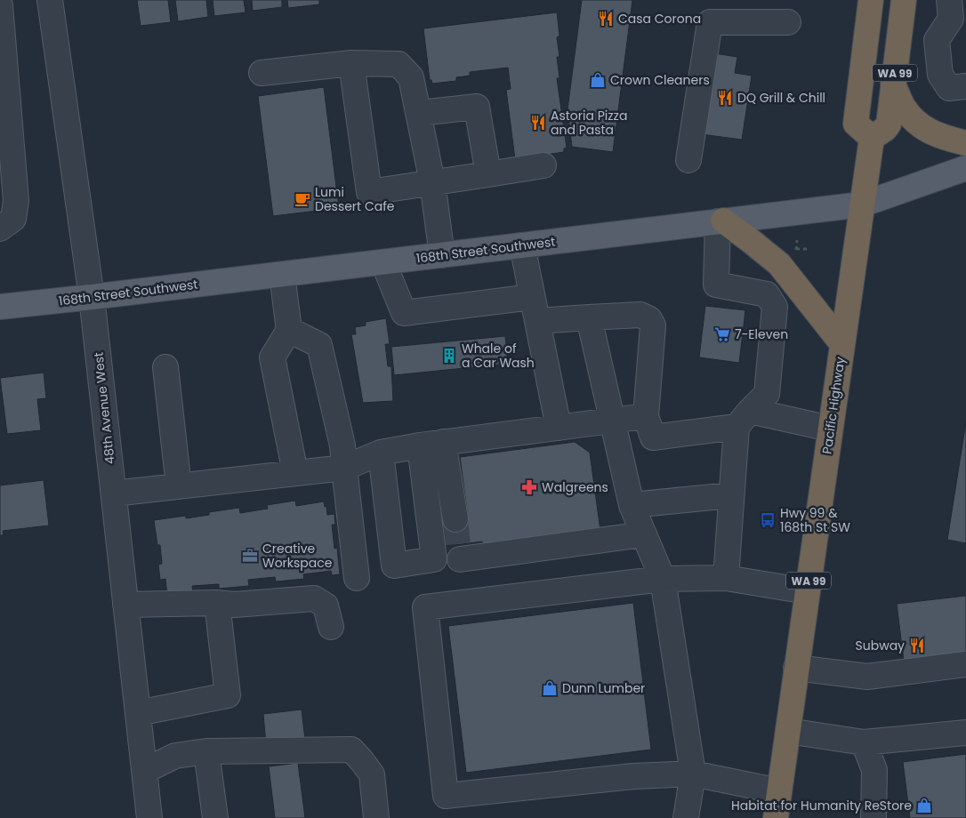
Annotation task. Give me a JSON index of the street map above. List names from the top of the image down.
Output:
{
  "streets": {
    "highway": ["WA 99", "Pacific Highway"],
    "main road": ["168th Street Southwest"],
    "street": ["48th Avenue West"]
  },
  "crossings": [
    ["WA 99", "Pacific Highway"],
    ["168th Street Southwest", "Pacific Highway"],
    ["168th Street Southwest", "48th Avenue West"]
  ],
  "places": {
    "restaurant": [
      "Casa Corona",
      "DQ Grill & Chill",
      "Astoria Pizza and Pasta",
      "Subway"
    ],
    "shop": ["Crown Cleaners", "Dunn Lumber", "Habitat for Humanity ReStore"],
    "cafe": ["Lumi Dessert Cafe"],
    "supermarket": ["7-Eleven"],
    "building": ["Whale of a Car Wash"],
    "pharmacy": ["Walgreens"],
    "bus stop": ["Hwy 99 & 168th St SW"],
    "office": ["Creative Workspace"]
  }
}
